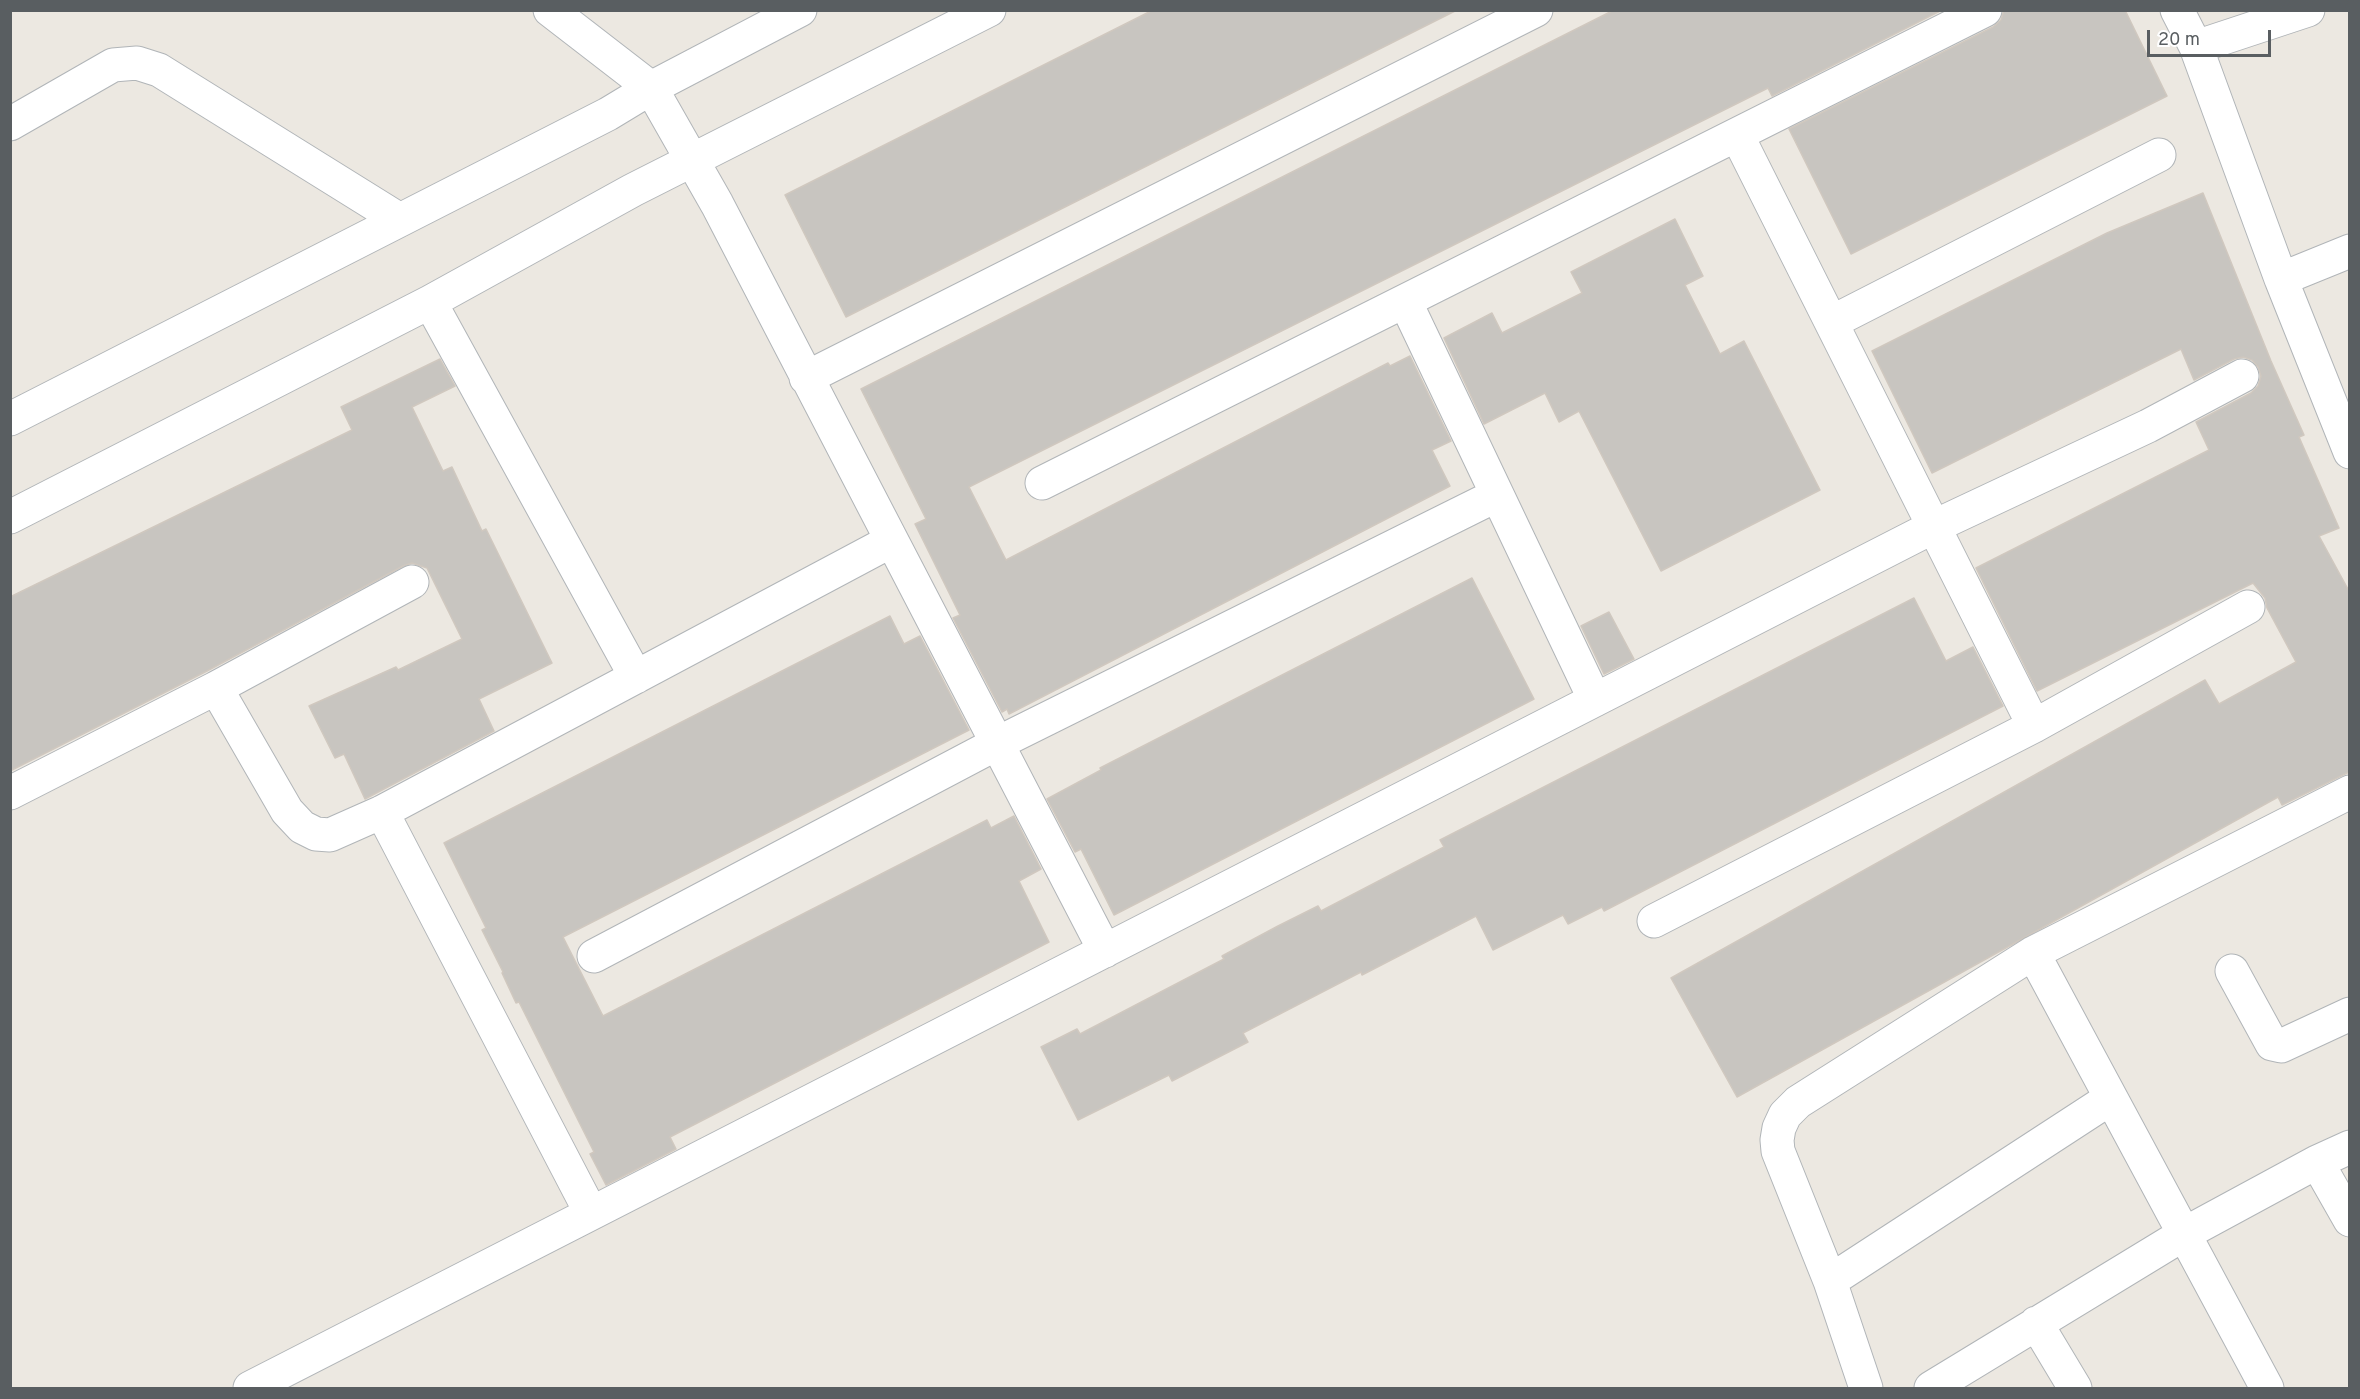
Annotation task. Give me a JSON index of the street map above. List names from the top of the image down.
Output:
{
  "scale_bar": "20 m"
}
